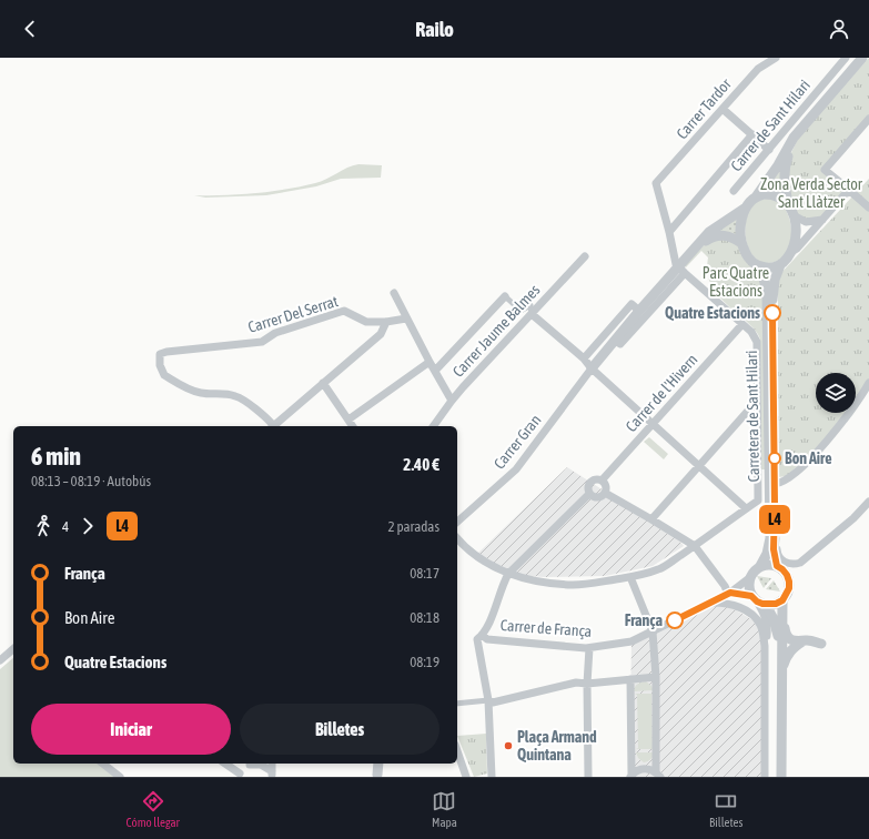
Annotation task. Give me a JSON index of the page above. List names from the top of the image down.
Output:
{
  "streets": {
    "street": [
      "Carrer Tardor",
      "Carrer de Sant Hilari",
      "Carrer Del Serrat",
      "Carrer Jaume Balmes",
      "Carrer de l'Hivern",
      "Carretera de Sant Hilari",
      "Carrer Gran",
      "Carrer de França"
    ]
  },
  "crossings": [
    ["Carretera de Sant Hilari", "Carrer de França"]
  ],
  "parks": ["Zona Verda Sector Sant Llàtzer", "Parc Quatre Estacions"],
  "places": [
    "Quatre Estacions",
    "Bon Aire",
    "França",
    "Plaça Armand Quintana"
  ],
  "lines": ["bus line L4"],
  "page": {
    "header": "Railo",
    "on_map": "L4",
    "heading": ["6 min", "08:13 – 08:19 · Autobús", "2.40 €"],
    "legs": ["4", "L4", "2 paradas"],
    "list": [
      {
        "name": "França",
        "value": "08:17"
      },
      {
        "name": "Bon Aire",
        "value": "08:18"
      },
      {
        "name": "Quatre Estacions",
        "value": "08:19"
      }
    ],
    "buttons": ["Iniciar", "Billetes"],
    "tabs": ["Cómo llegar", "Mapa", "Billetes"]
  }
}
